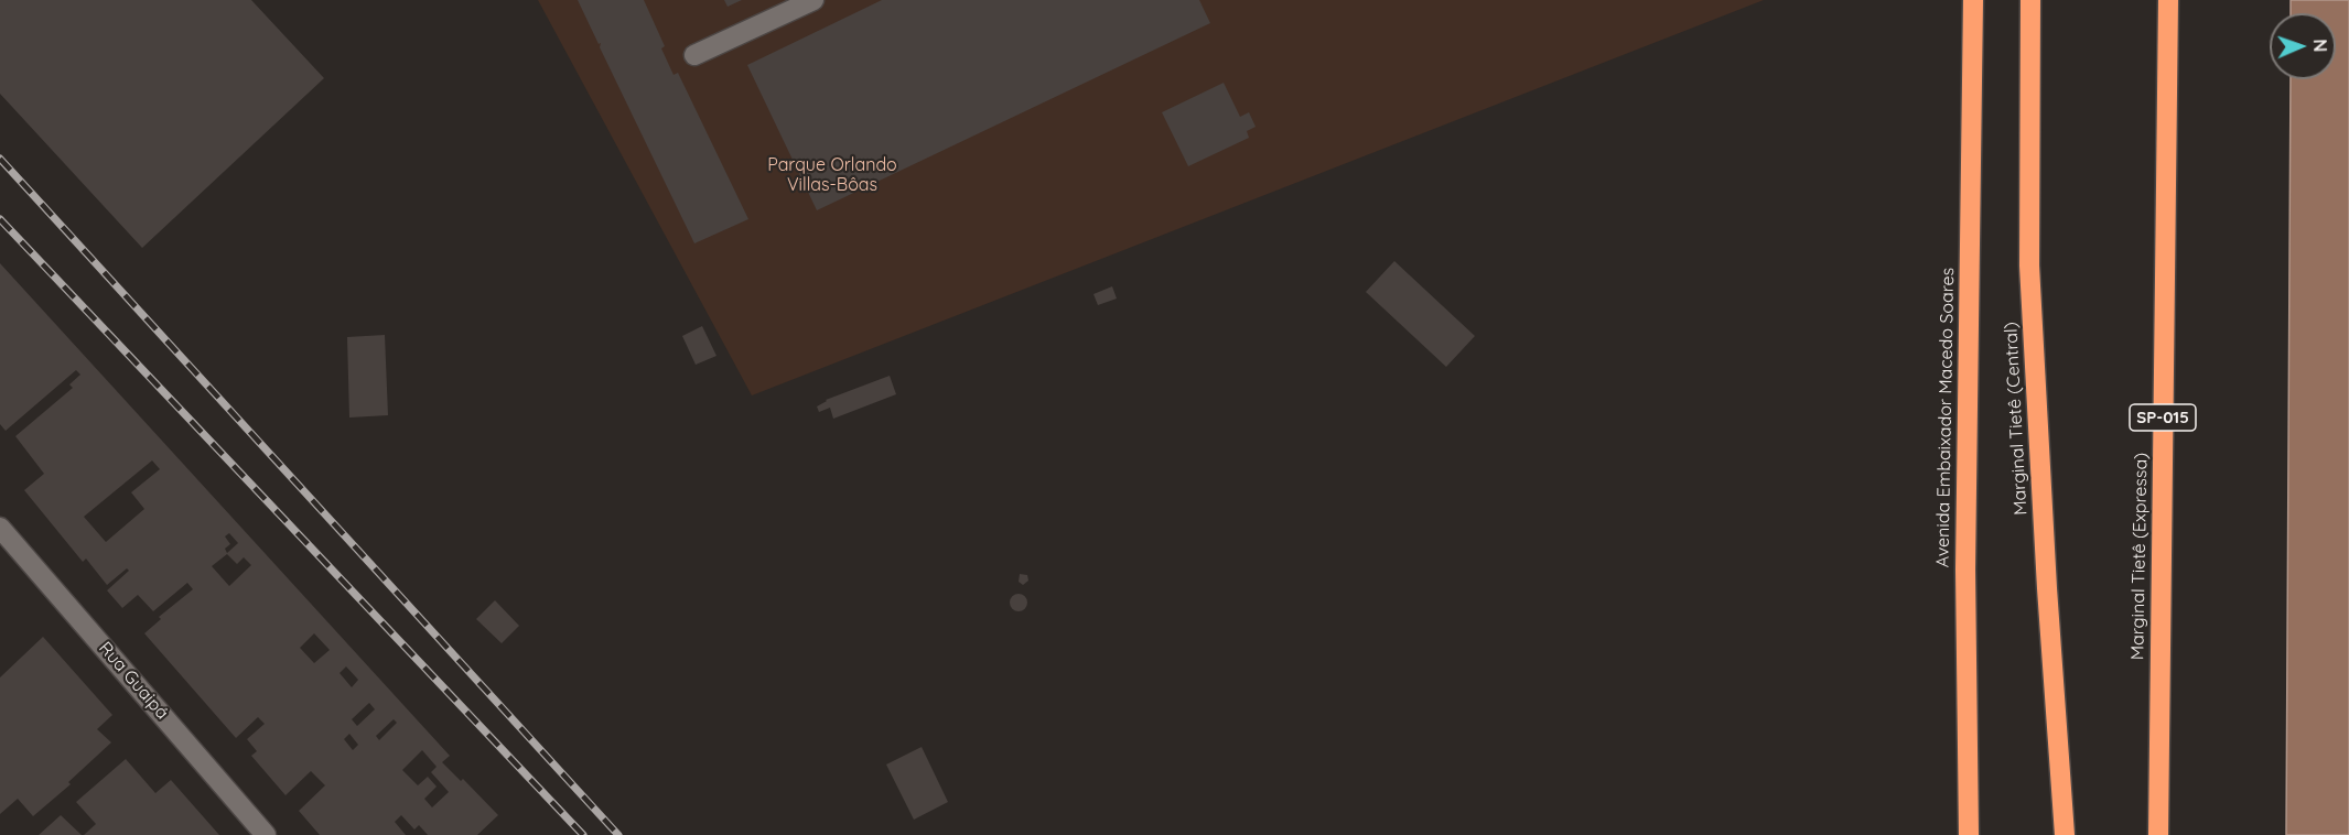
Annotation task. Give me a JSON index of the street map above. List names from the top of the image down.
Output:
{
  "streets": {
    "highway": [
      "Avenida Embaixador Macedo Soares",
      "SP-015",
      "Marginal Tietê (Central)",
      "Marginal Tietê (Expressa)"
    ],
    "main road": ["Rua Guaipá"]
  },
  "parks": ["Parque Orlando Villas-Bôas"],
  "north": "right"
}
